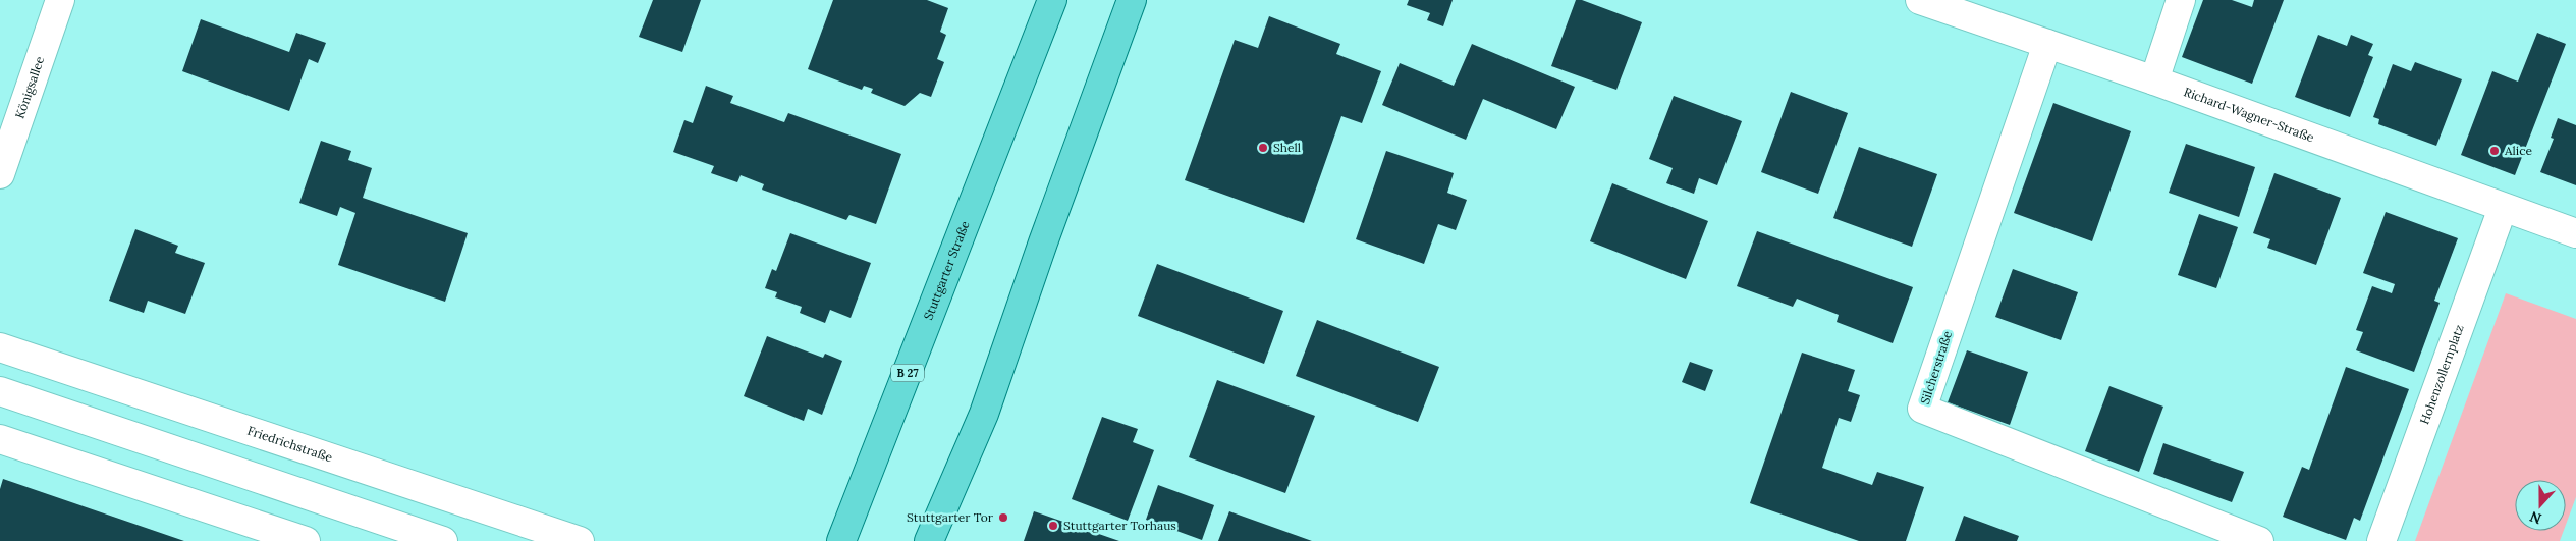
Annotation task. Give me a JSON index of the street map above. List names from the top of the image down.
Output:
{
  "streets": {
    "main road": ["Stuttgarter Straße", "B 27"],
    "street": [
      "Königsallee",
      "Richard-Wagner-Straße",
      "Silcherstraße",
      "Hohenzollernplatz",
      "Friedrichstraße"
    ]
  },
  "crossings": [
    ["Richard-Wagner-Straße", "Silcherstraße"],
    ["Richard-Wagner-Straße", "Hohenzollernplatz"]
  ],
  "places": [
    "Shell",
    "Alice",
    "Stuttgarter Tor",
    "Stuttgarter Torhaus"
  ],
  "north": "bottom"
}
